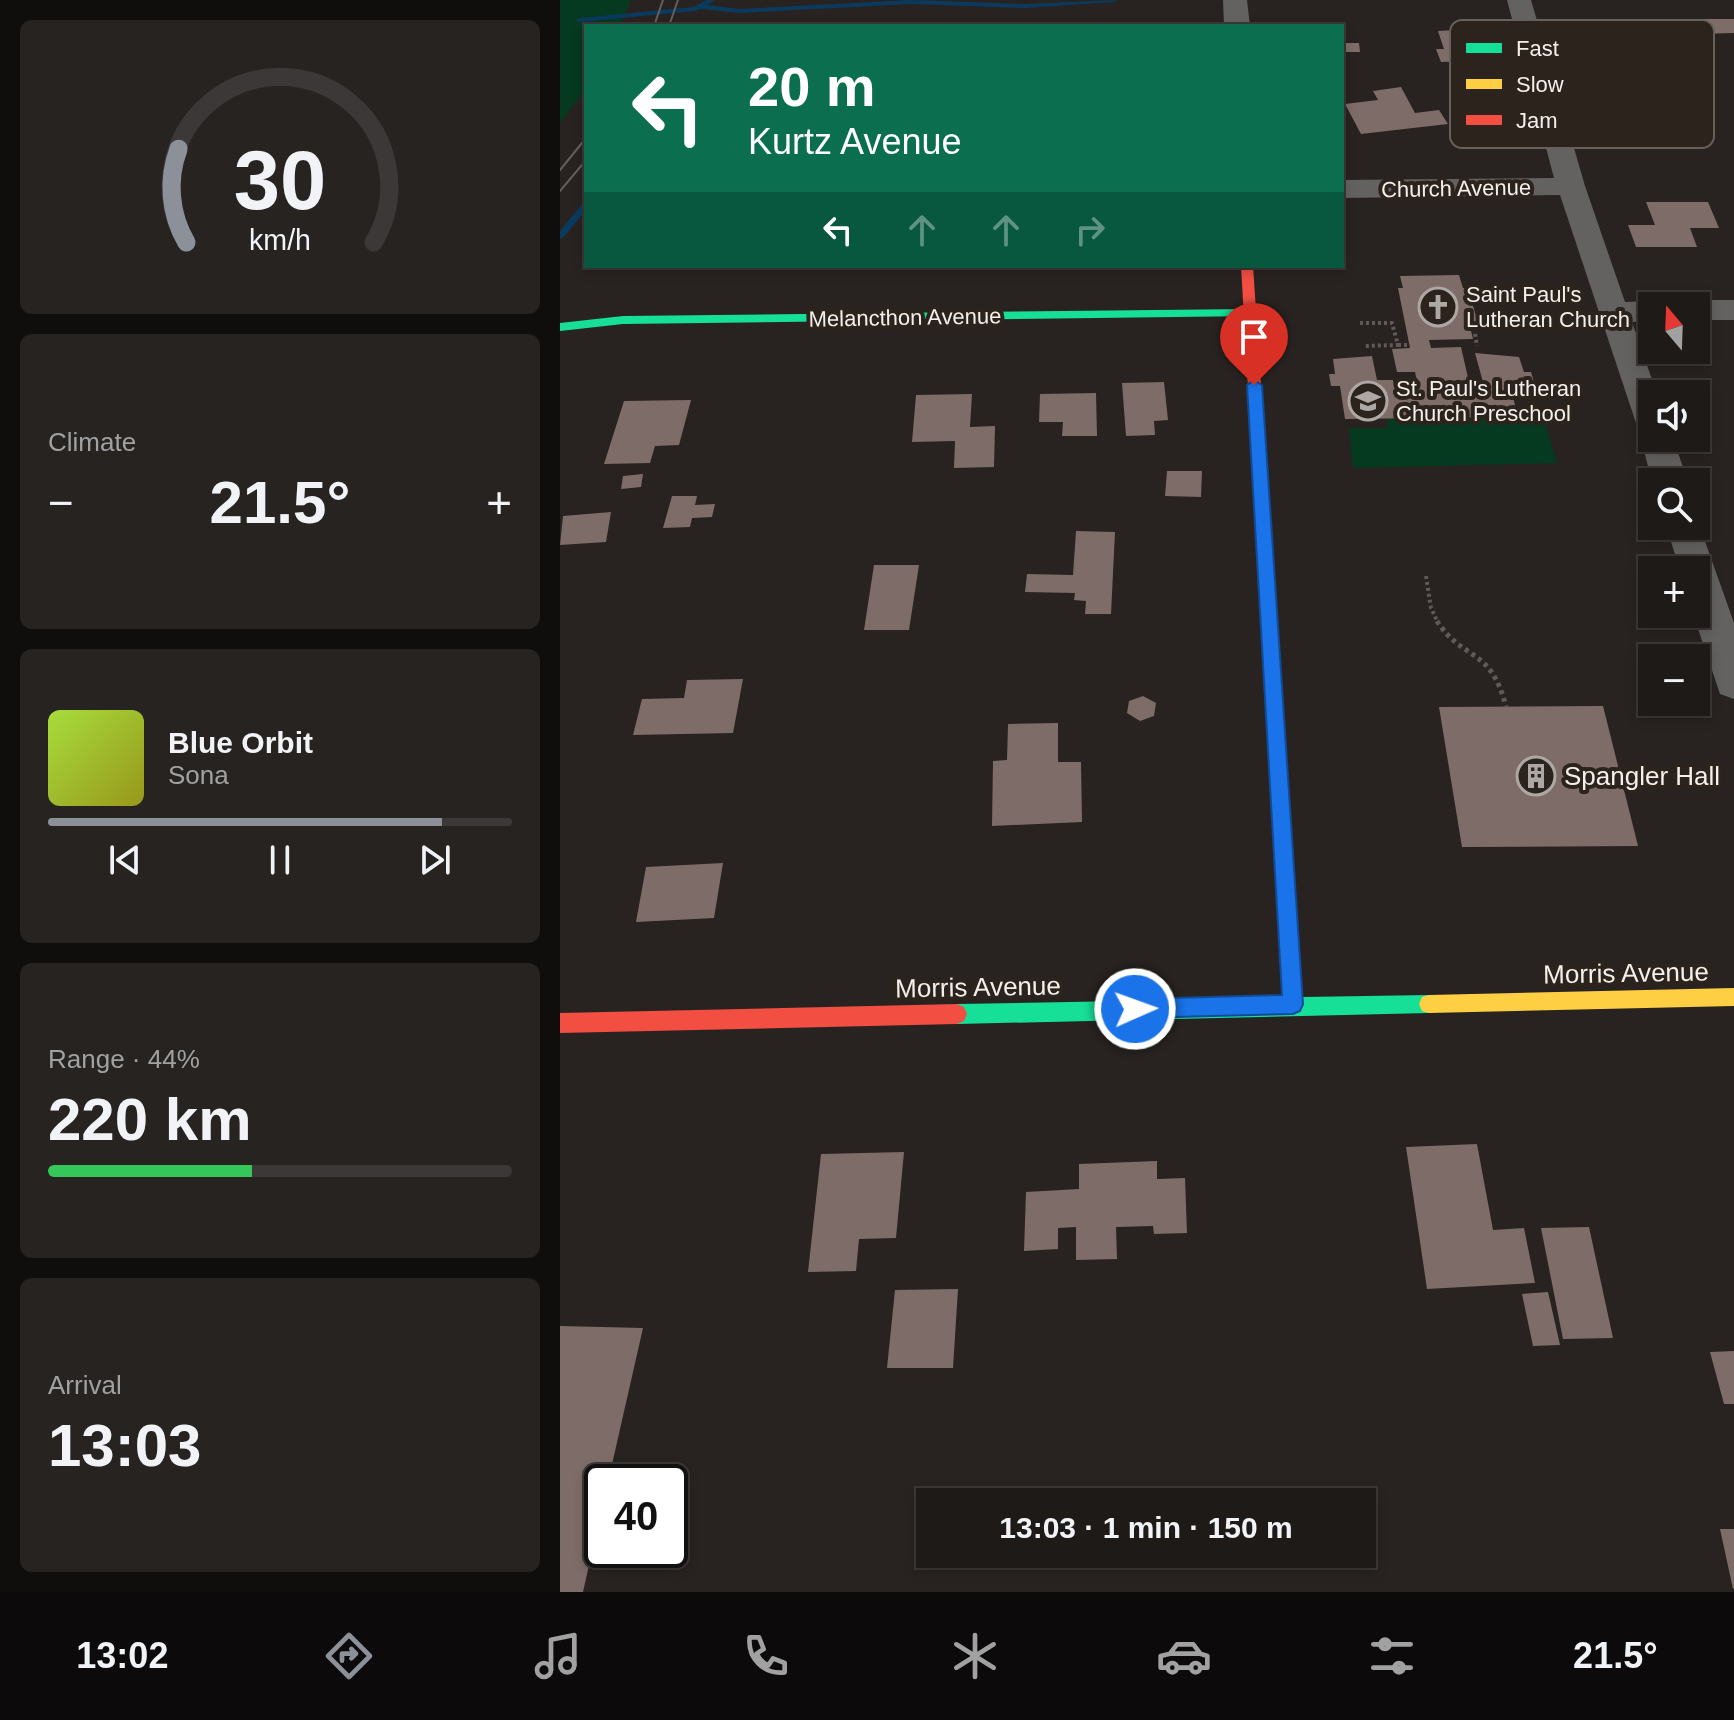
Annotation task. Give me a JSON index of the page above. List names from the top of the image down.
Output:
{
  "streets": {
    "street": ["Church Avenue", "Melancthon Avenue", "Morris Avenue"]
  },
  "places": {
    "church": ["Saint Paul's Lutheran Church"],
    "school or university": ["St. Paul's Lutheran Church Preschool"],
    "building": ["Spangler Hall"]
  },
  "legend": ["Fast", "Slow", "Jam"],
  "north": "top",
  "page": {
    "turn": ["20 m", "Kurtz Avenue"],
    "map_buttons": ["+", "−"],
    "tile": [
      "Climate",
      ["Range · 44%", "220 km"],
      ["Arrival", "13:03"]
    ],
    "heat": ["−", "21.5°", "+"],
    "song": ["Blue Orbit", "Sona"],
    "limit": "40",
    "trip": "13:03 · 1 min · 150 m",
    "tabs": ["13:02", "21.5°"],
    "gauge": ["30", "km/h"]
  }
}
